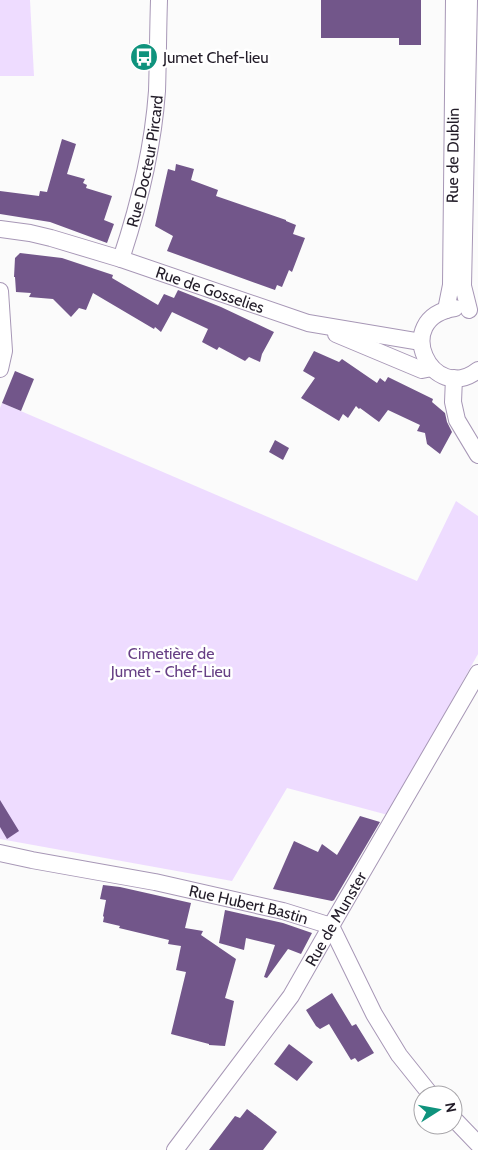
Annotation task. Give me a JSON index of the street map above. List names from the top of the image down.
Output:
{
  "streets": {
    "street": [
      "Rue de Dublin",
      "Rue Docteur Pircard",
      "Rue de Gosselies",
      "Rue Hubert Bastin",
      "Rue de Munster"
    ]
  },
  "crossings": [
    ["Rue Docteur Pircard", "Rue de Gosselies"],
    ["Rue Hubert Bastin", "Rue de Munster"]
  ],
  "parks": ["Cimetière de Jumet - Chef-Lieu"],
  "places": {
    "bus stop": ["Jumet Chef-lieu"]
  },
  "north": "right"
}
